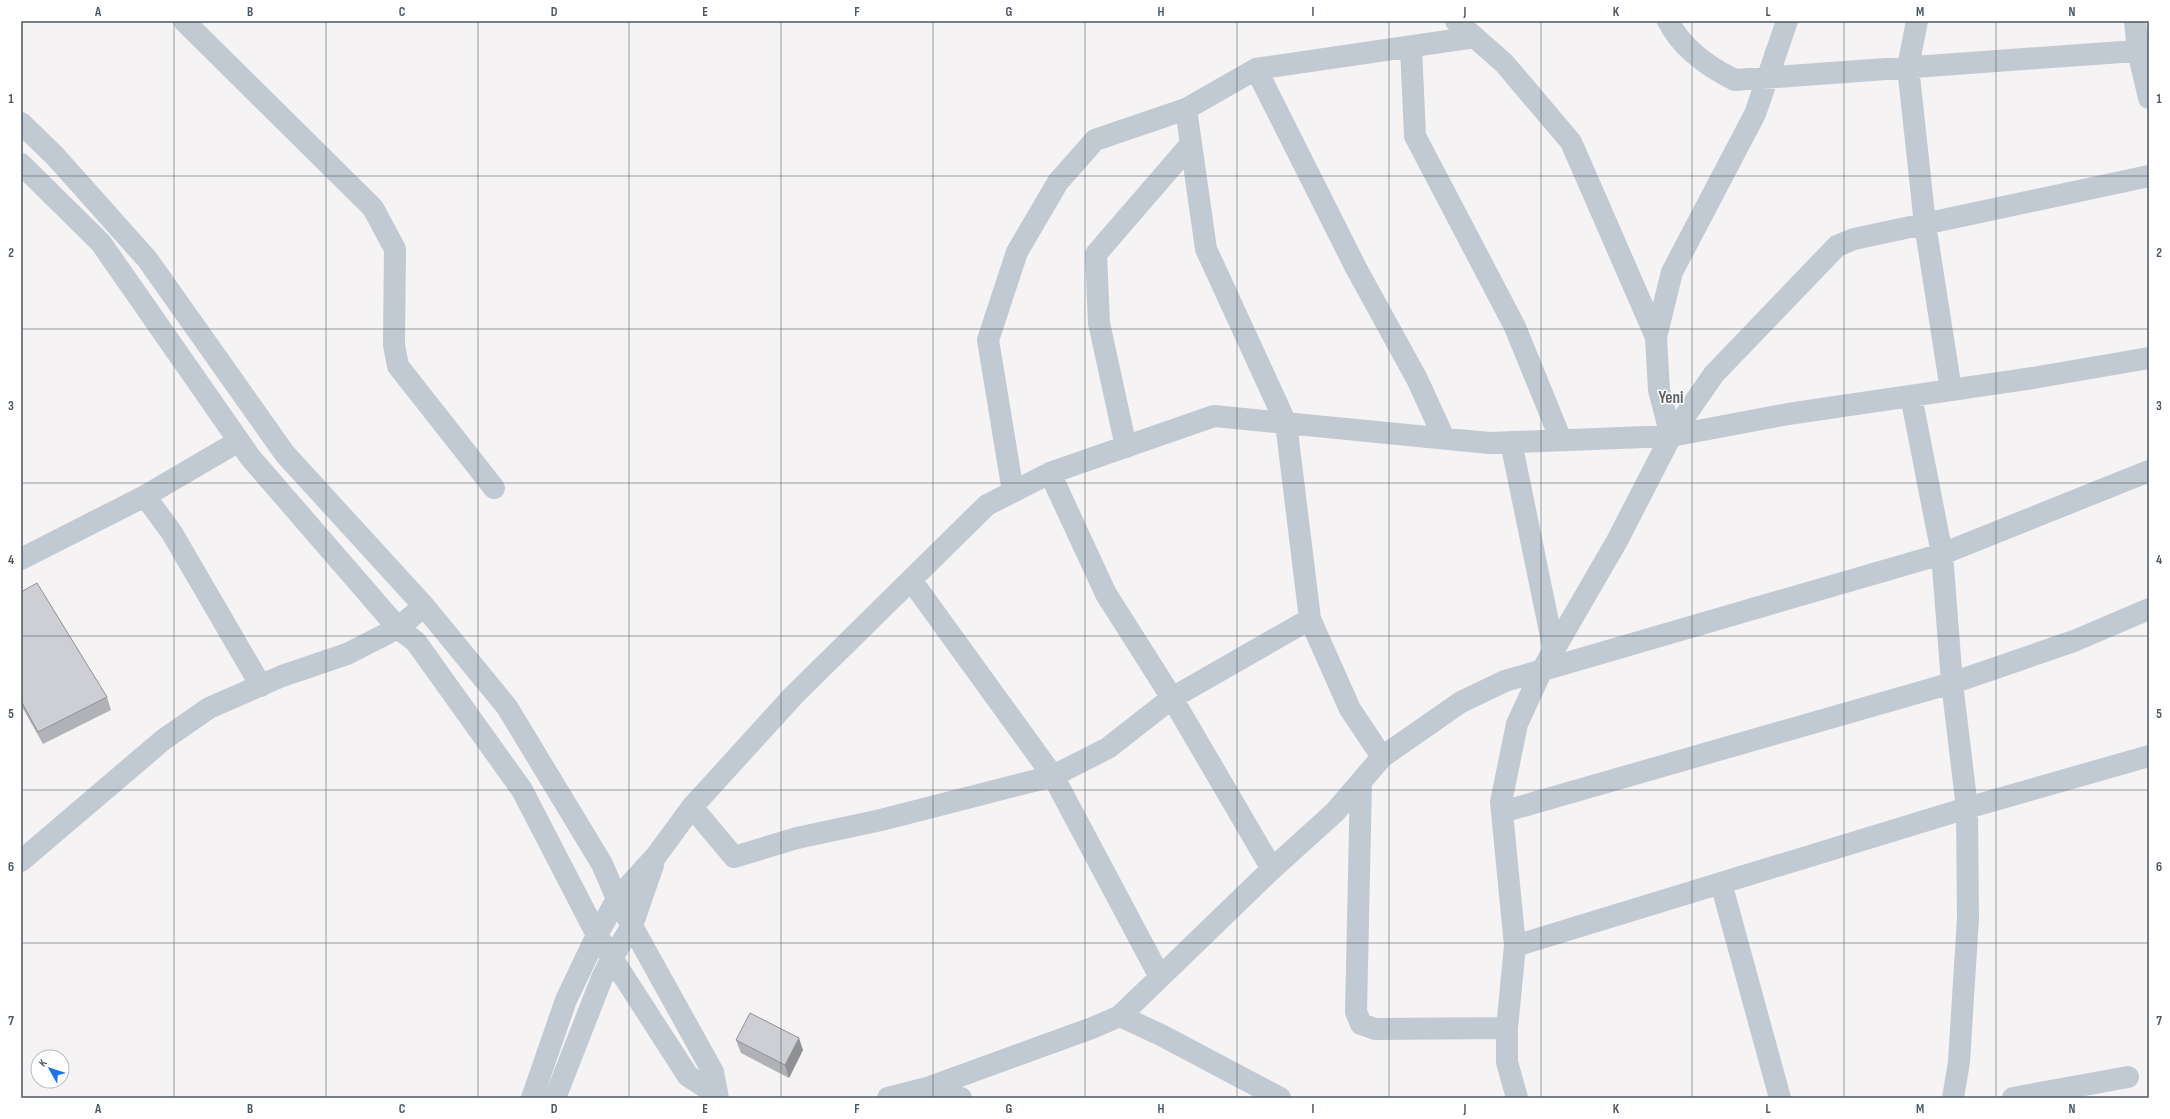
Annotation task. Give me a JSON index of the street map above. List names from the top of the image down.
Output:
{
  "districts": ["Yeni"],
  "north": "top left",
  "grid": {
    "columns": [
      "A",
      "B",
      "C",
      "D",
      "E",
      "F",
      "G",
      "H",
      "I",
      "J",
      "K",
      "L",
      "M",
      "N"
    ],
    "rows": [
      "1",
      "2",
      "3",
      "4",
      "5",
      "6",
      "7"
    ]
  }
}
